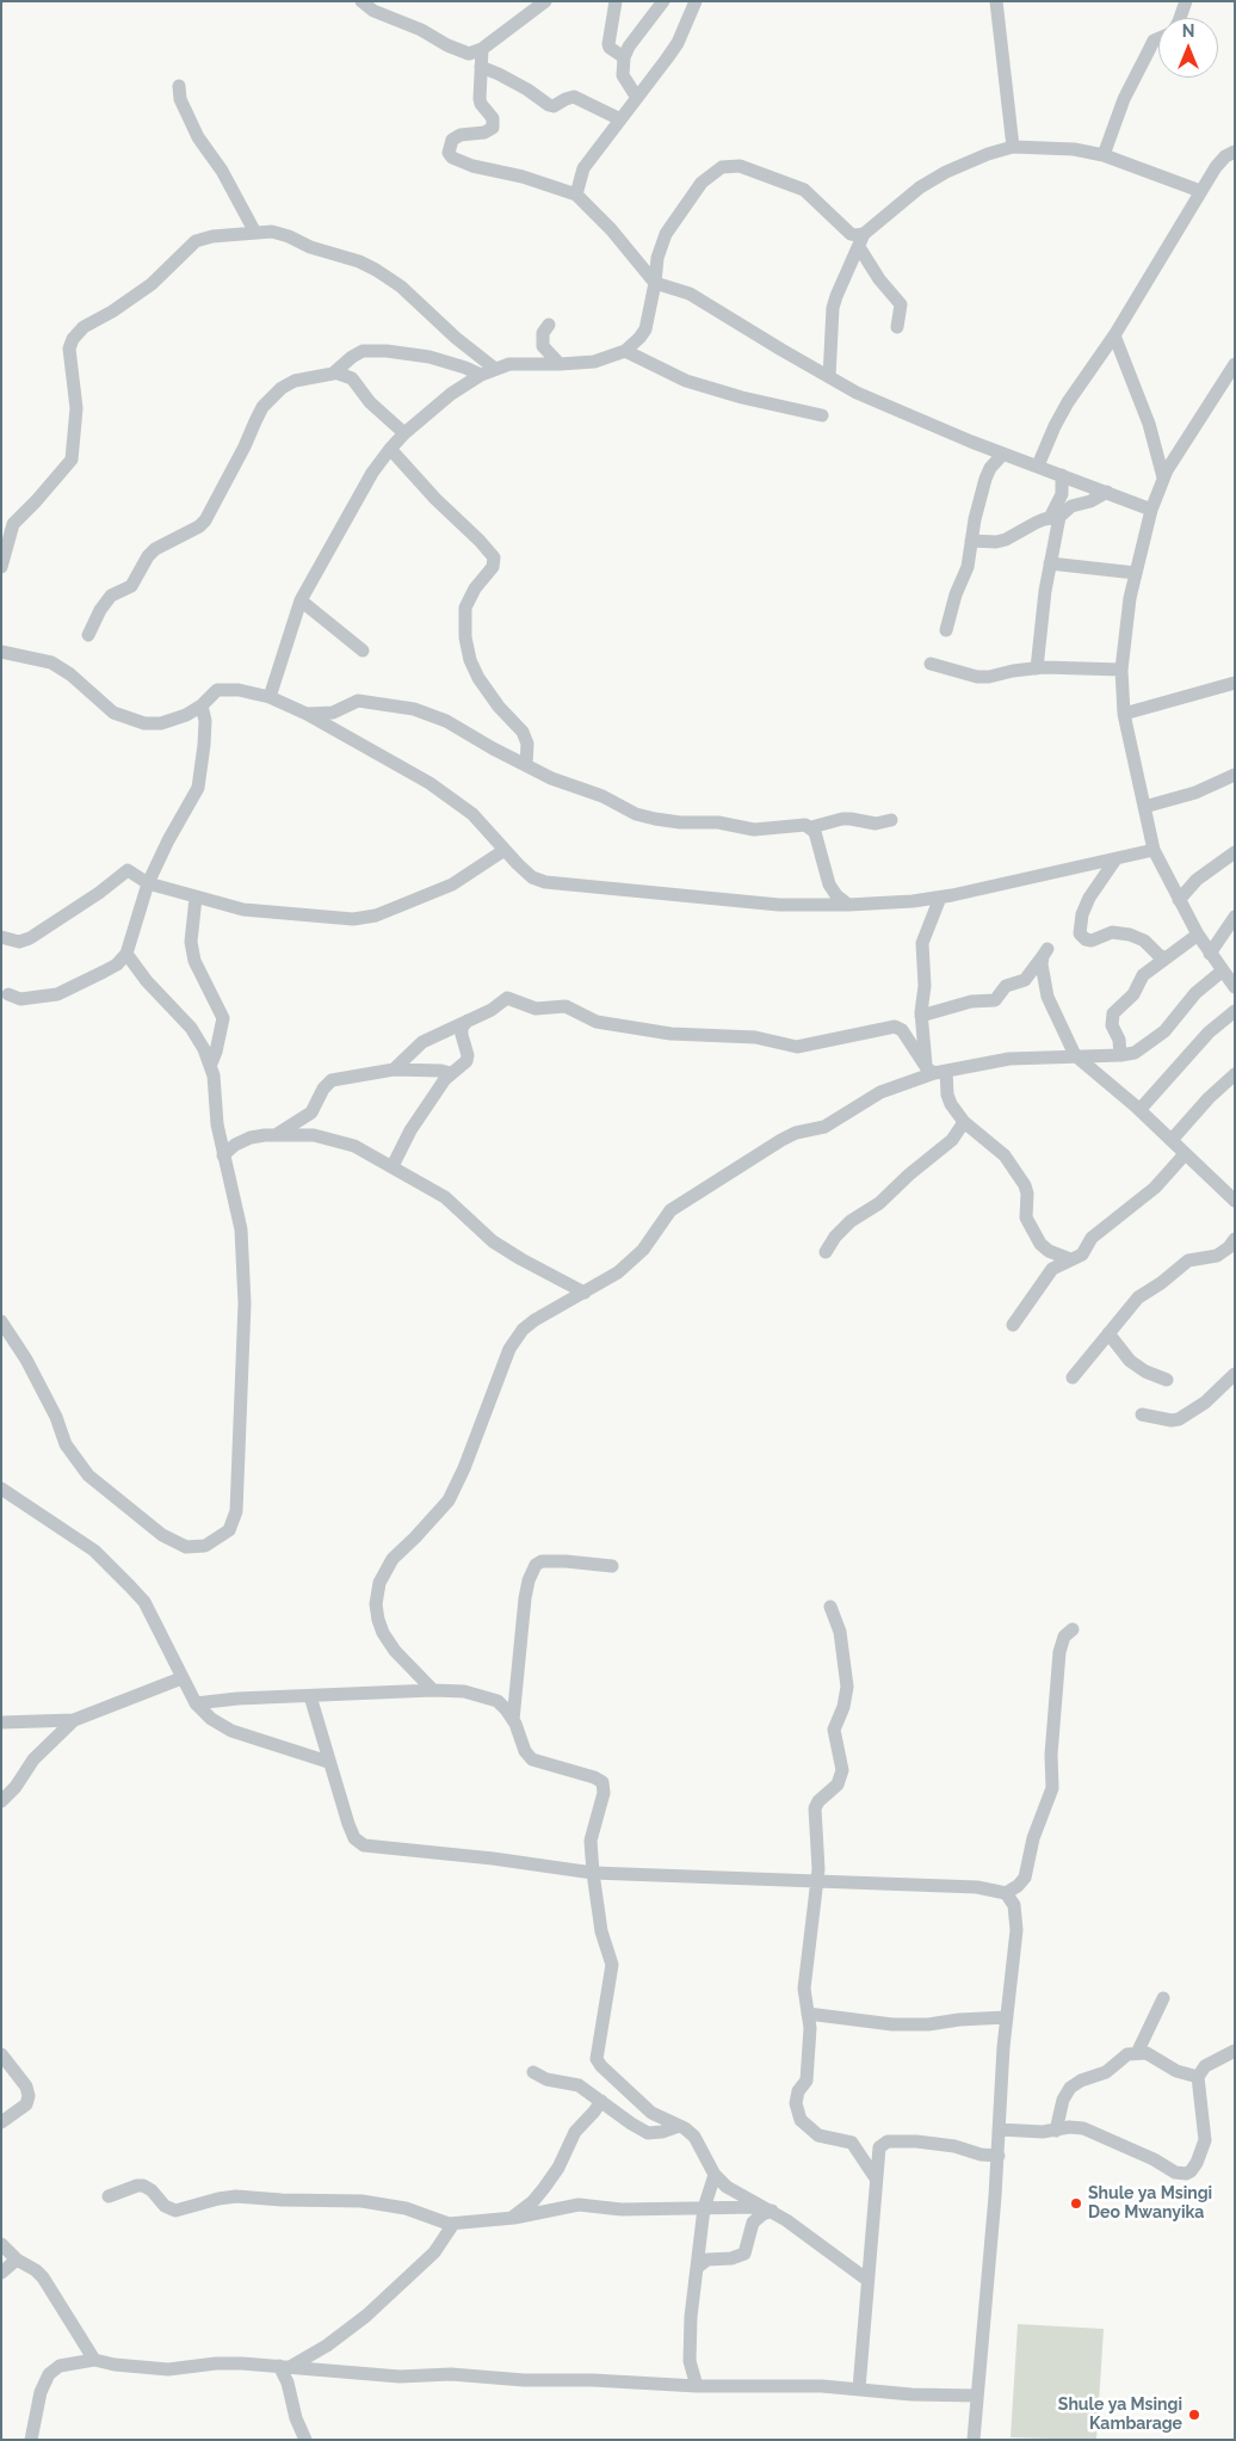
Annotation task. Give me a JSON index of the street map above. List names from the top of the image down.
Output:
{
  "places": ["Shule ya Msingi Deo Mwanyika", "Shule ya Msingi Kambarage"],
  "north": "top"
}
